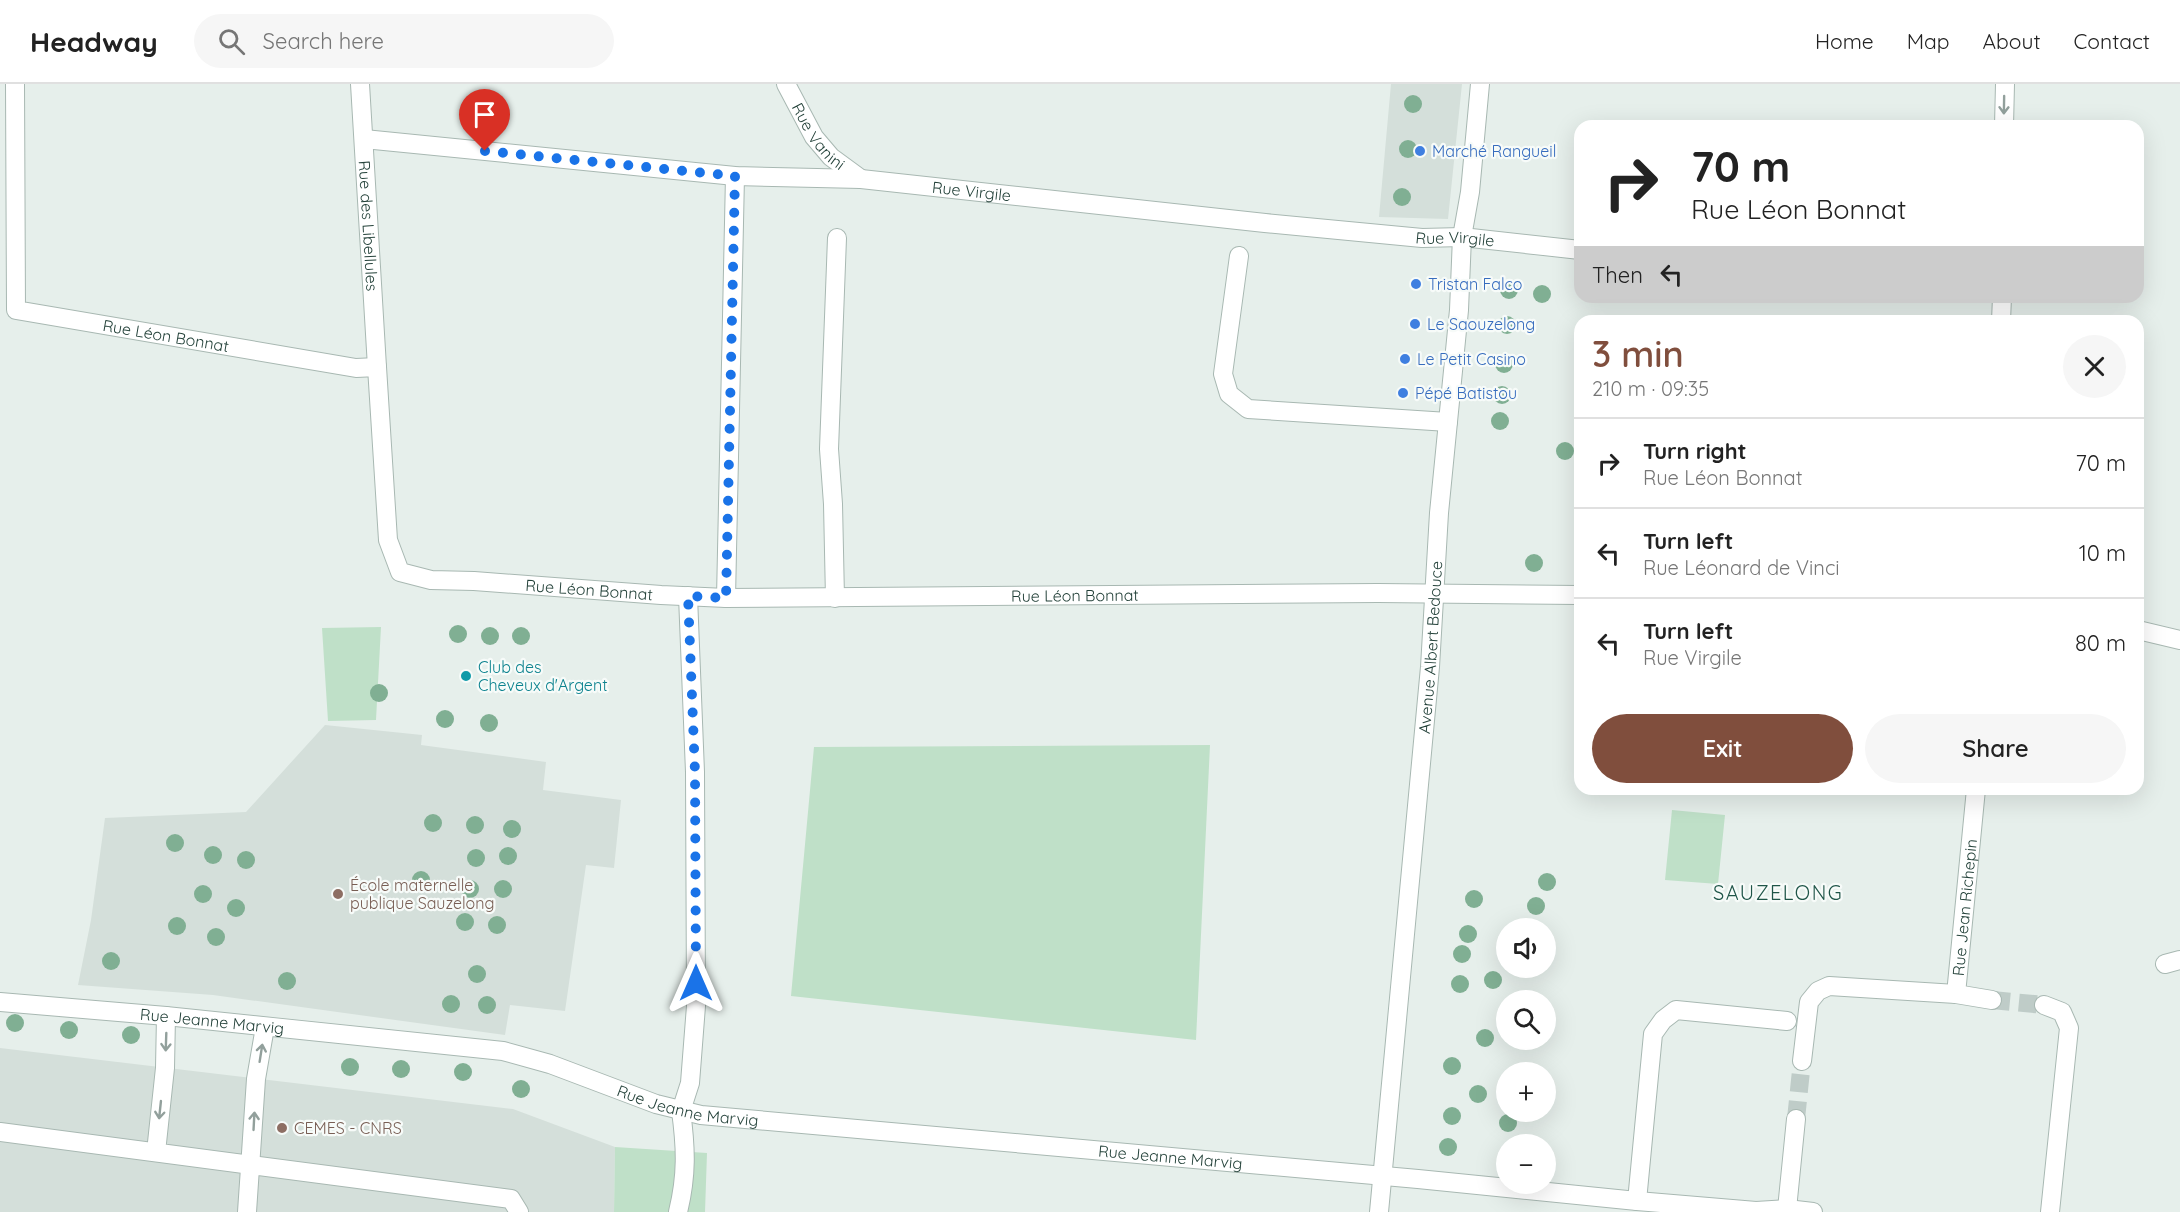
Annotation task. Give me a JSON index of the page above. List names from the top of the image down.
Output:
{
  "streets": {
    "street": [
      "Rue Vanini",
      "Rue Virgile",
      "Rue des Libellules",
      "Rue Léon Bonnat",
      "Avenue Albert Bedouce",
      "Rue Jean Richepin",
      "Rue Jeanne Marvig"
    ]
  },
  "crossings": [
    ["Rue Vanini", "Rue Virgile"],
    ["Rue Virgile", "Rue des Libellules"],
    ["Rue Virgile", "Avenue Albert Bedouce"],
    ["Rue des Libellules", "Rue Léon Bonnat"],
    ["Rue Léon Bonnat", "Avenue Albert Bedouce"],
    ["Avenue Albert Bedouce", "Rue Jeanne Marvig"]
  ],
  "districts": ["SAUZELONG"],
  "places": [
    "Marché Rangueil",
    "Tristan Falco",
    "Le Saouzelong",
    "Le Petit Casino",
    "Pépé Batistou",
    "Club des Cheveux d'Argent",
    "École maternelle publique Sauzelong",
    "CEMES - CNRS"
  ],
  "page": {
    "header": "Headway",
    "search": "Search here",
    "nav": [
      "Home",
      "Map",
      "About",
      "Contact"
    ],
    "turn": ["70 m", "Rue Léon Bonnat"],
    "then": "Then",
    "heading": ["3 min", "210 m · 09:35"],
    "list": [
      {
        "name": "Turn right",
        "note": "Rue Léon Bonnat",
        "value": "70 m"
      },
      {
        "name": "Turn left",
        "note": "Rue Léonard de Vinci",
        "value": "10 m"
      },
      {
        "name": "Turn left",
        "note": "Rue Virgile",
        "value": "80 m"
      }
    ],
    "buttons": ["Exit", "Share"],
    "map_buttons": ["+", "−"]
  }
}
